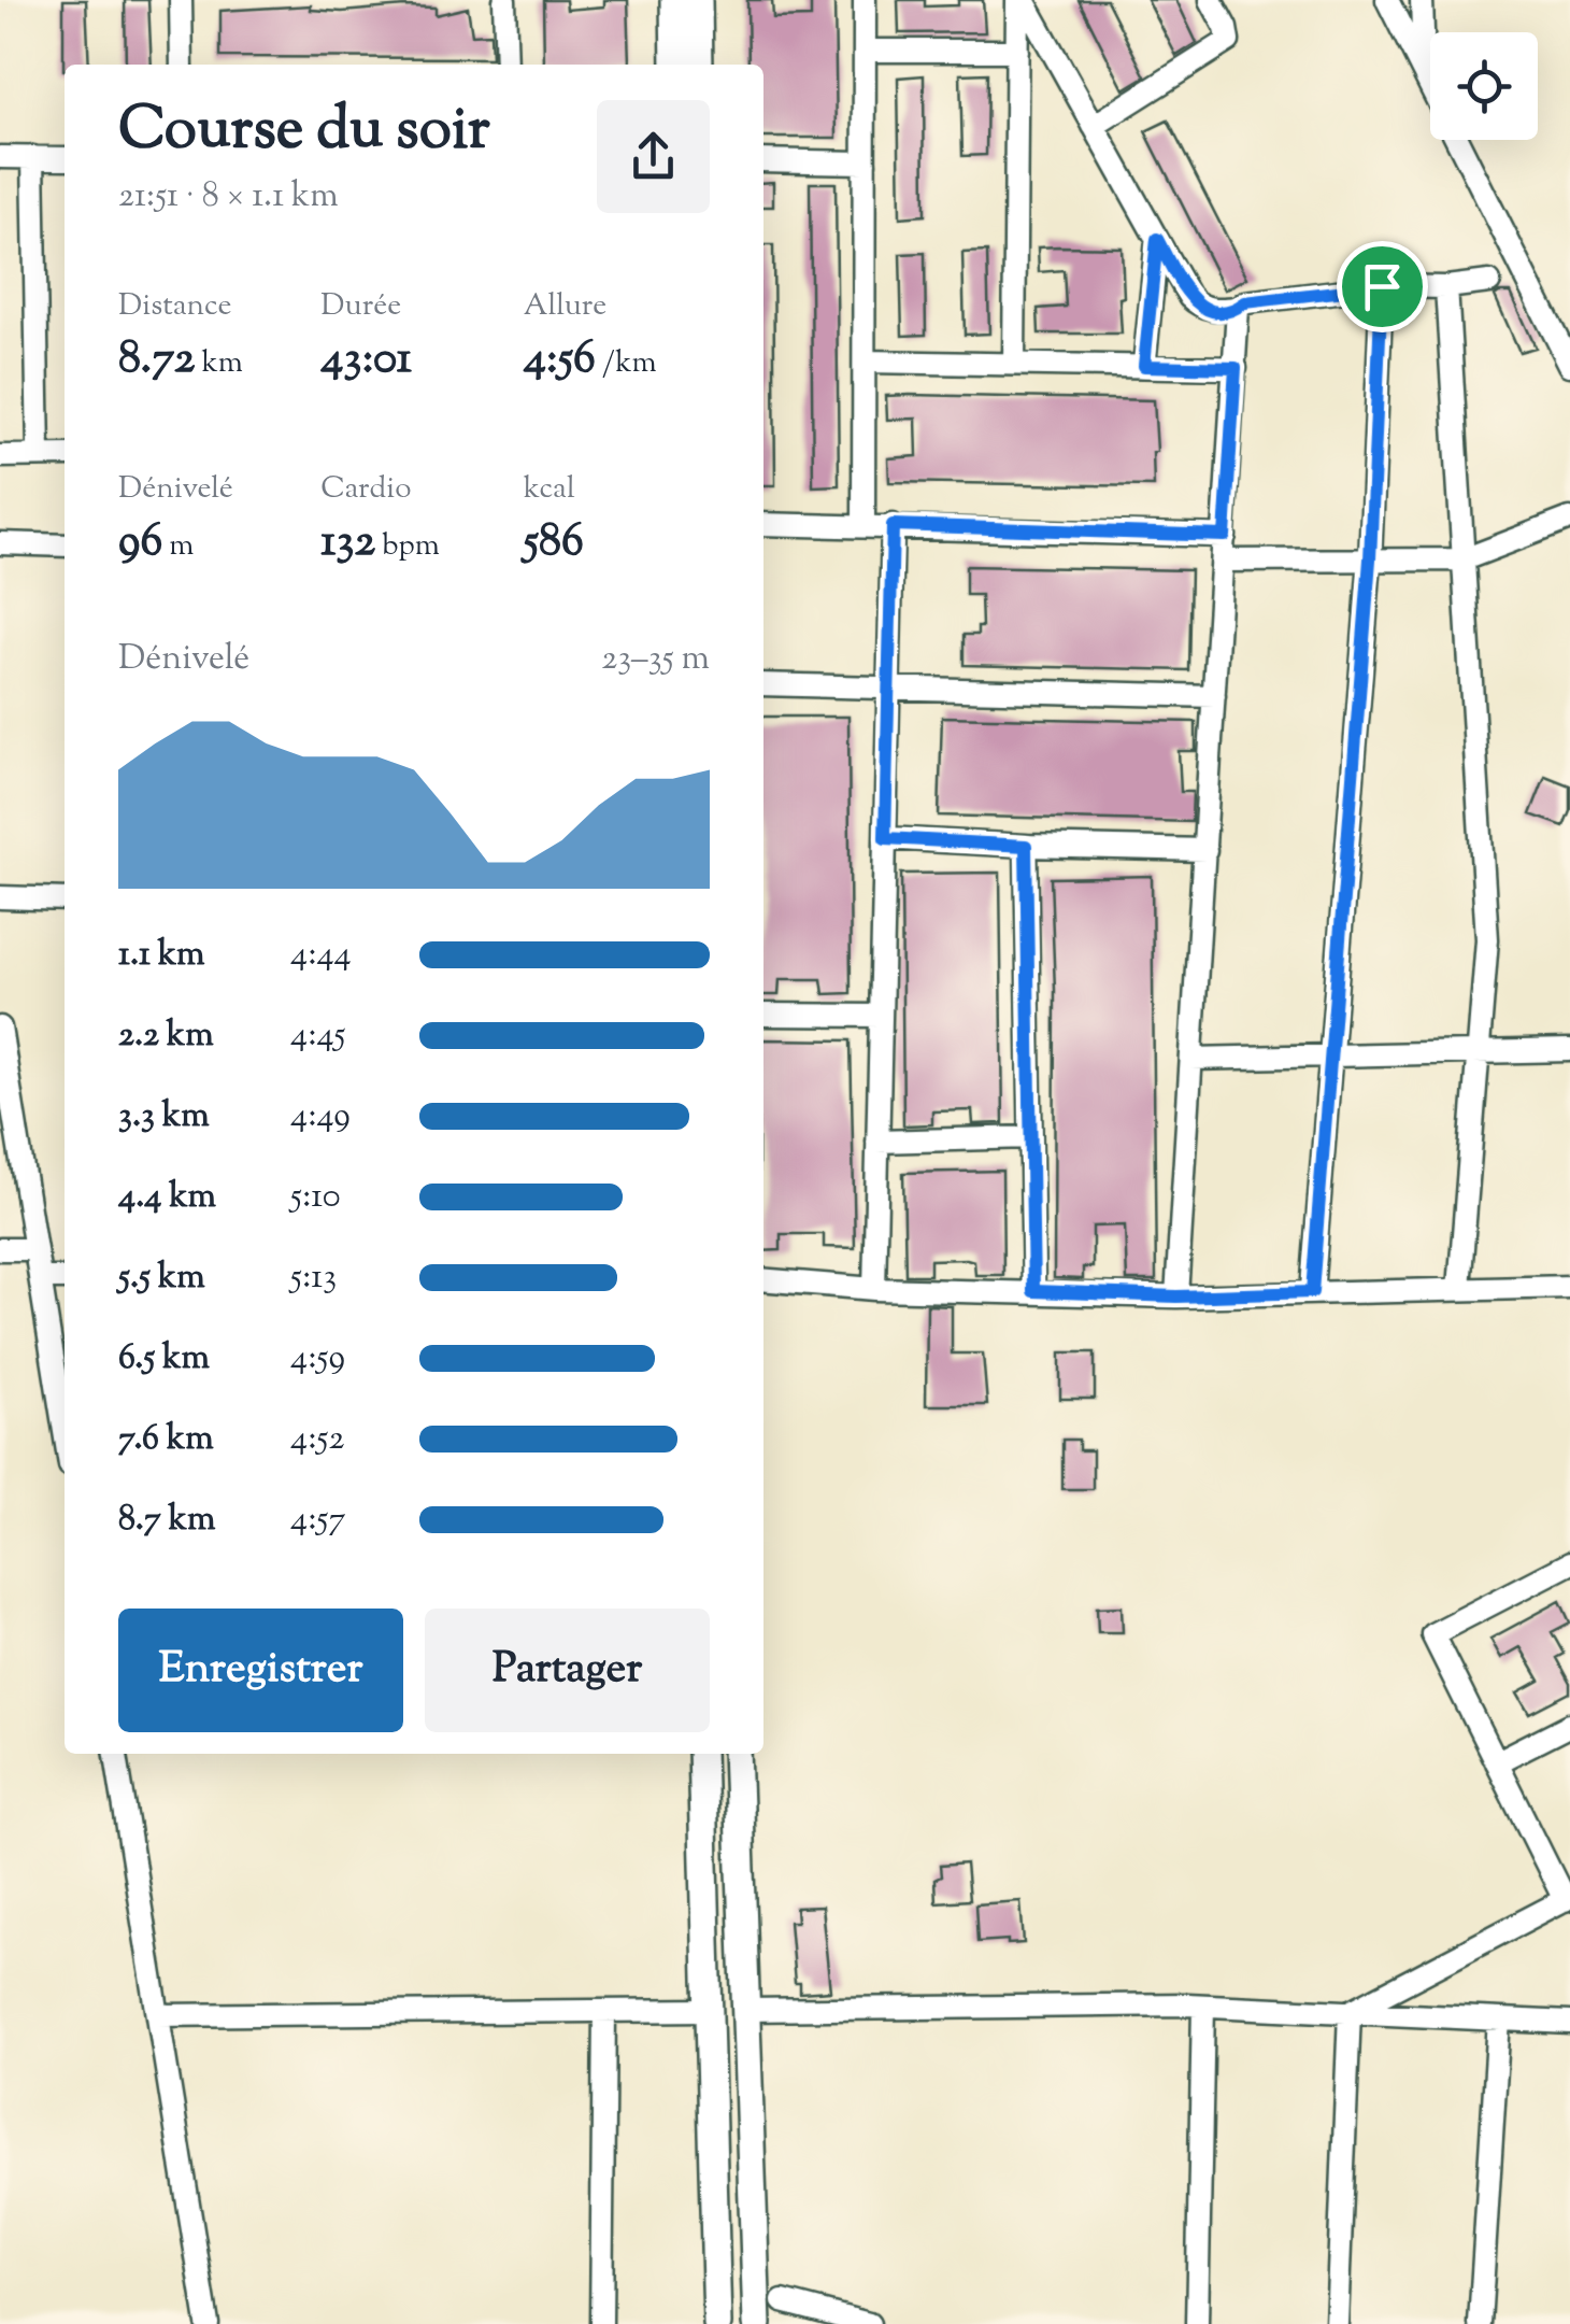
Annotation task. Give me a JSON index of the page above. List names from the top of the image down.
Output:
{
  "page": {
    "heading": ["Course du soir", "21:51 · 8 × 1.1 km"],
    "stats": [
      ["Distance", "8.72 km"],
      ["Durée", "43:01"],
      ["Allure", "4:56 /km"],
      ["Dénivelé", "96 m"],
      ["Cardio", "132 bpm"],
      ["kcal", "586"]
    ],
    "chart": ["Dénivelé", "23–35 m"],
    "list": [
      {
        "name": "1.1 km",
        "note": "4:44"
      },
      {
        "name": "2.2 km",
        "note": "4:45"
      },
      {
        "name": "3.3 km",
        "note": "4:49"
      },
      {
        "name": "4.4 km",
        "note": "5:10"
      },
      {
        "name": "5.5 km",
        "note": "5:13"
      },
      {
        "name": "6.5 km",
        "note": "4:59"
      },
      {
        "name": "7.6 km",
        "note": "4:52"
      },
      {
        "name": "8.7 km",
        "note": "4:57"
      }
    ],
    "buttons": ["Enregistrer", "Partager"]
  }
}
